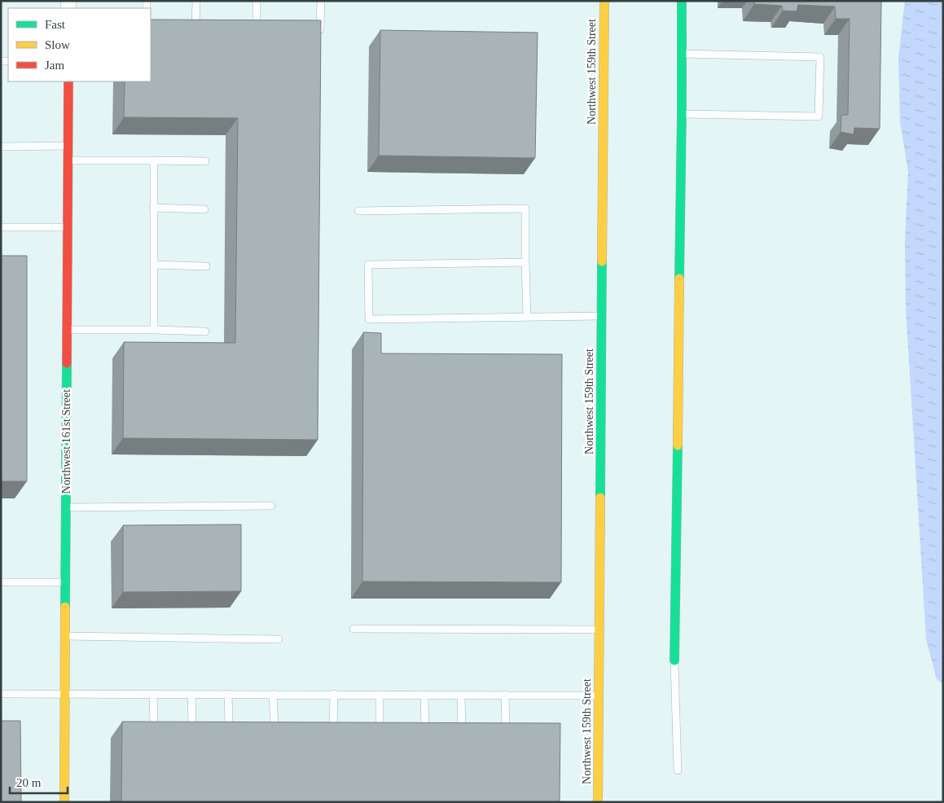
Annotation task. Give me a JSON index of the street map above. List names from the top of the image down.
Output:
{
  "streets": {
    "street": ["Northwest 159th Street", "Northwest 161st Street"]
  },
  "legend": ["Fast", "Slow", "Jam"],
  "scale_bar": "20 m"
}
